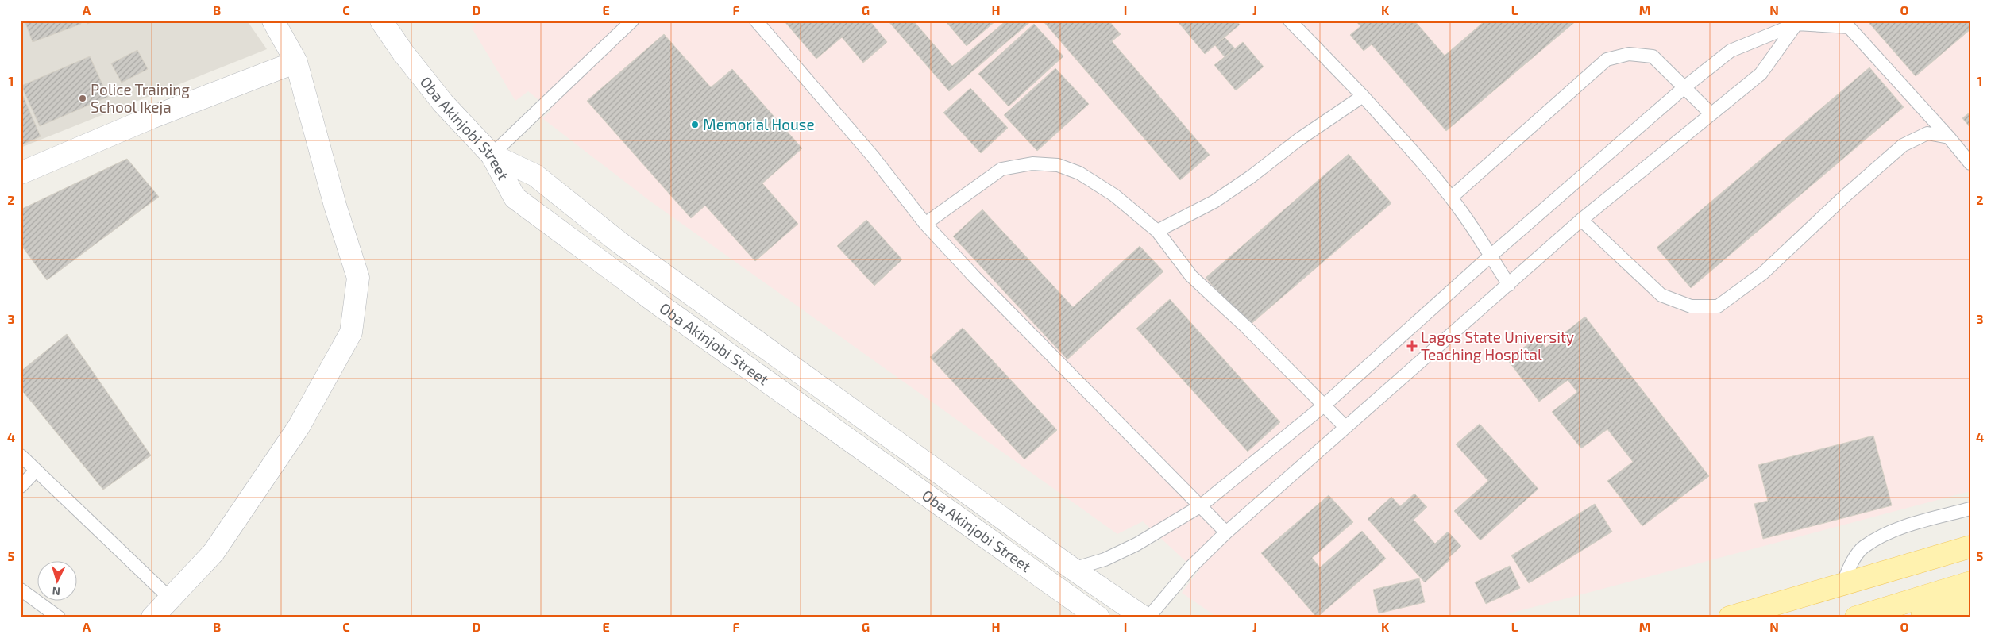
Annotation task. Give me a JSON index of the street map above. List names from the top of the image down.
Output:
{
  "streets": {
    "street": ["Oba Akinjobi Street"]
  },
  "places": {
    "other": ["Police Training School Ikeja", "Memorial House"],
    "health": ["Lagos State University Teaching Hospital"]
  },
  "north": "bottom",
  "grid": {
    "columns": [
      "A",
      "B",
      "C",
      "D",
      "E",
      "F",
      "G",
      "H",
      "I",
      "J",
      "K",
      "L",
      "M",
      "N",
      "O"
    ],
    "rows": [
      "1",
      "2",
      "3",
      "4",
      "5"
    ]
  }
}
